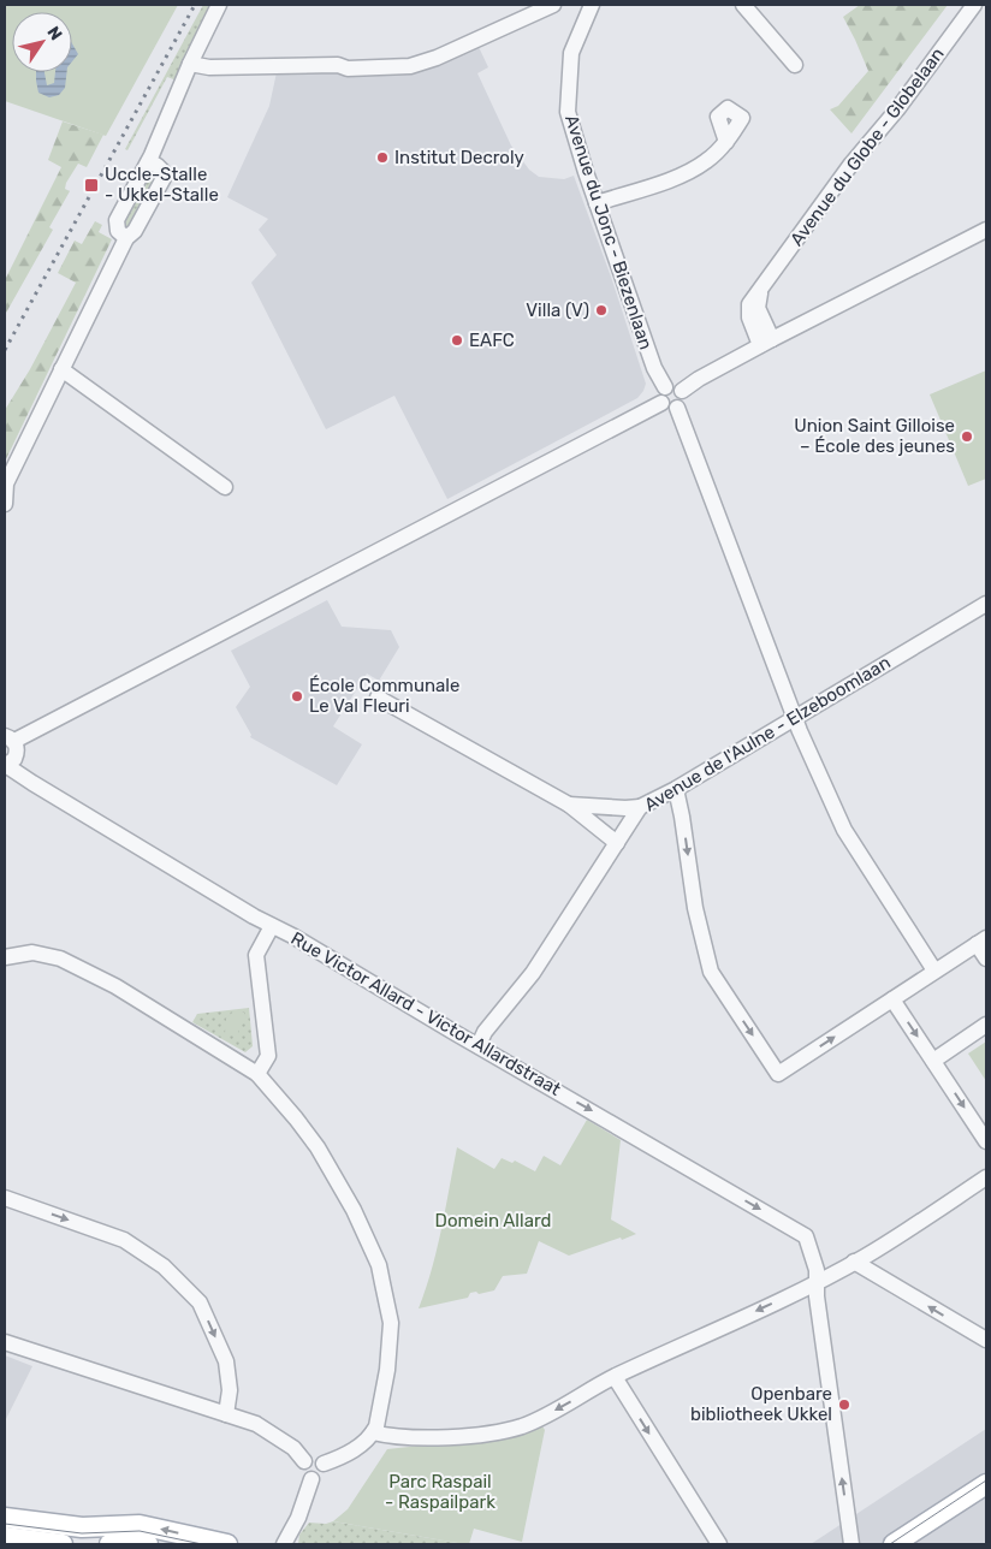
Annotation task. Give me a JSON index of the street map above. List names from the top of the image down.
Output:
{
  "streets": {
    "street": [
      "Avenue du Globe - Globelaan",
      "Avenue du Jonc - Biezenlaan",
      "Avenue de l'Aulne - Elzeboomlaan",
      "Rue Victor Allard - Victor Allardstraat"
    ]
  },
  "crossings": [
    ["Avenue de l'Aulne - Elzeboomlaan", "Rue Victor Allard - Victor Allardstraat"]
  ],
  "parks": ["Domein Allard", "Parc Raspail - Raspailpark"],
  "places": {
    "other": [
      "Institut Decroly",
      "Villa (V)",
      "EAFC",
      "Union Saint Gilloise – École des jeunes",
      "École Communale Le Val Fleuri",
      "Openbare bibliotheek Ukkel"
    ],
    "transit": ["Uccle-Stalle - Ukkel-Stalle"]
  },
  "north": "top right"
}
